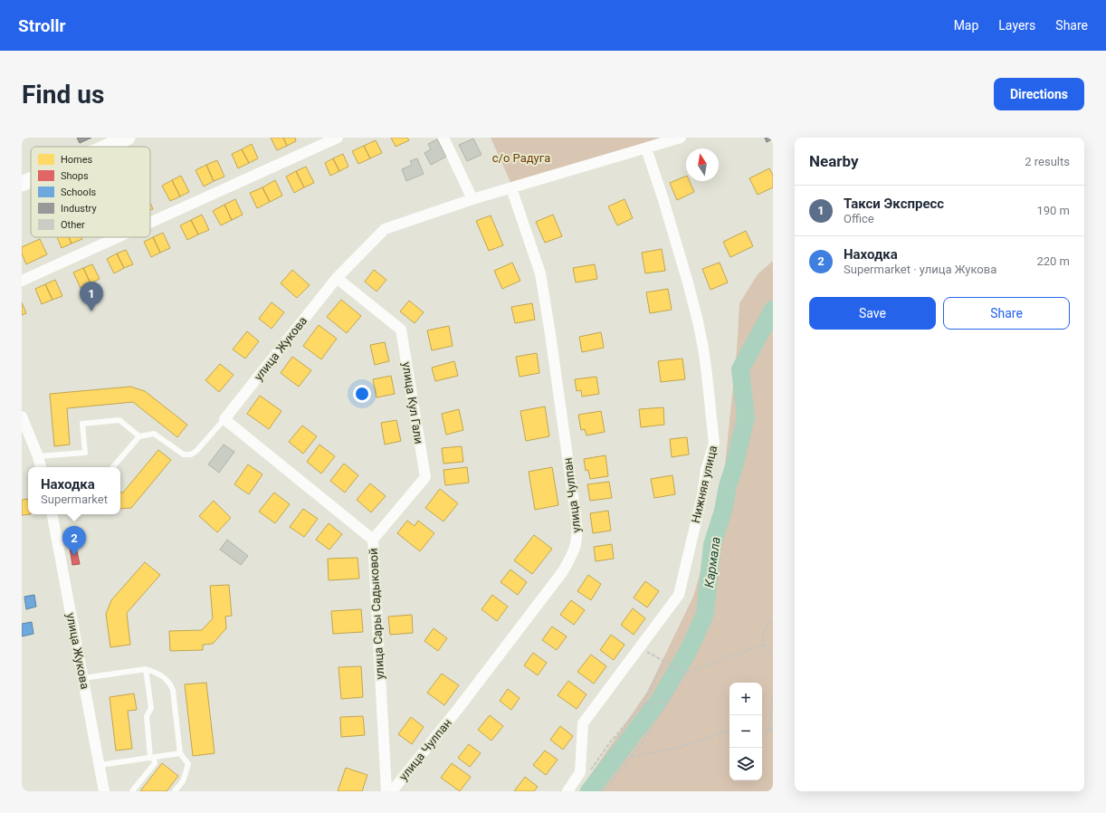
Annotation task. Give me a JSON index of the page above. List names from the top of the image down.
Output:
{
  "streets": {
    "street": [
      "улица Жукова",
      "улица Кул Гали",
      "Нижняя улица",
      "улица Чулпан",
      "улица Сары Садыковой"
    ]
  },
  "crossings": [
    ["улица Жукова", "улица Кул Гали"],
    ["улица Жукова", "Нижняя улица"],
    ["улица Жукова", "улица Чулпан"],
    ["улица Жукова", "улица Сары Садыковой"],
    ["улица Кул Гали", "улица Сары Садыковой"]
  ],
  "water": ["Кармала"],
  "parks": ["с/о Радуга"],
  "legend": [
    "Homes",
    "Shops",
    "Schools",
    "Industry",
    "Other"
  ],
  "north": "top",
  "page": {
    "header": "Strollr",
    "nav": ["Map", "Layers", "Share"],
    "buttons": [
      "Directions",
      ["Save", "Share"]
    ],
    "title": "Find us",
    "heading": ["Nearby", "2 results"],
    "list": [
      {
        "mark": "1",
        "name": "Такси Экспресс",
        "note": "Office",
        "value": "190 m"
      },
      {
        "mark": "2",
        "name": "Находка",
        "note": "Supermarket · улица Жукова",
        "value": "220 m"
      }
    ],
    "pins": ["1", "2"],
    "popup": ["Находка", "Supermarket"],
    "map_buttons": ["+", "−"]
  }
}
